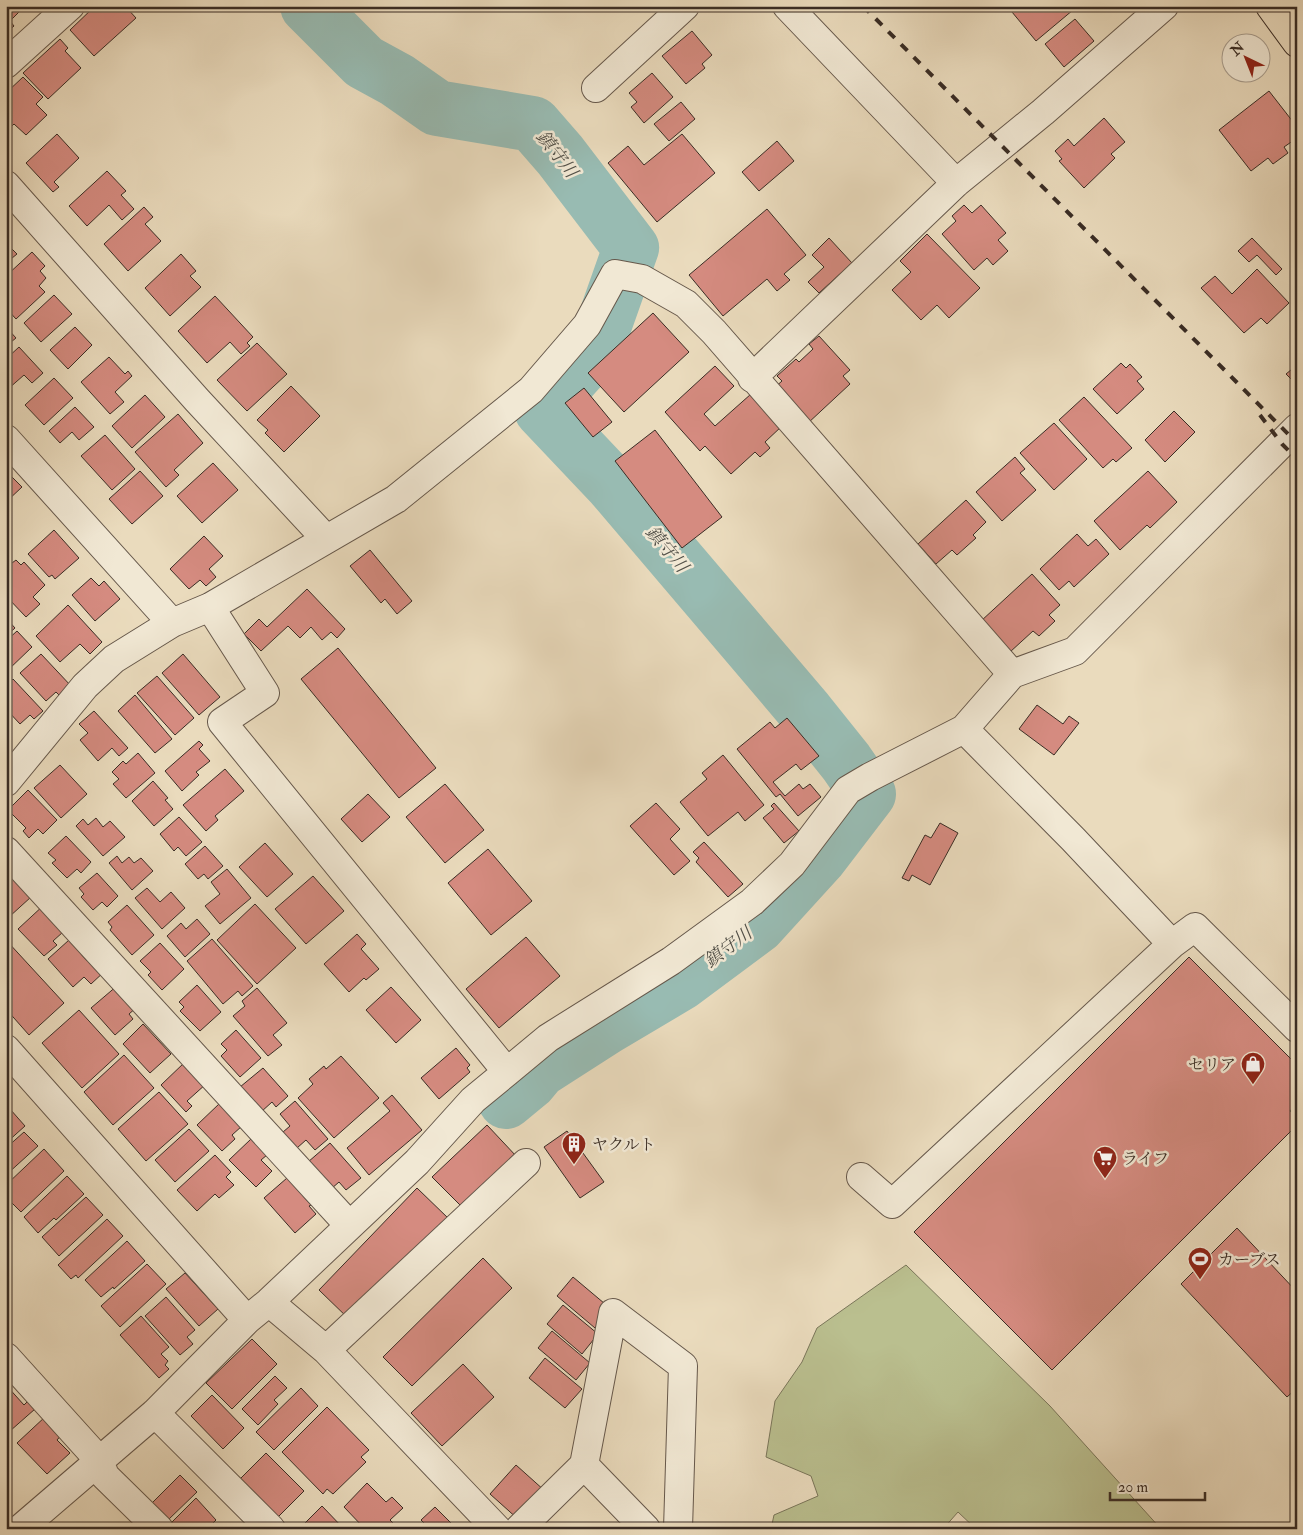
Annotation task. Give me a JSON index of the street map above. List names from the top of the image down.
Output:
{
  "water": ["鎮守川"],
  "places": {
    "shop": ["セリア"],
    "building": ["ヤクルト"],
    "supermarket": ["ライフ"],
    "sports": ["カーブス"]
  },
  "scale_bar": "20 m",
  "north": "top left"
}
